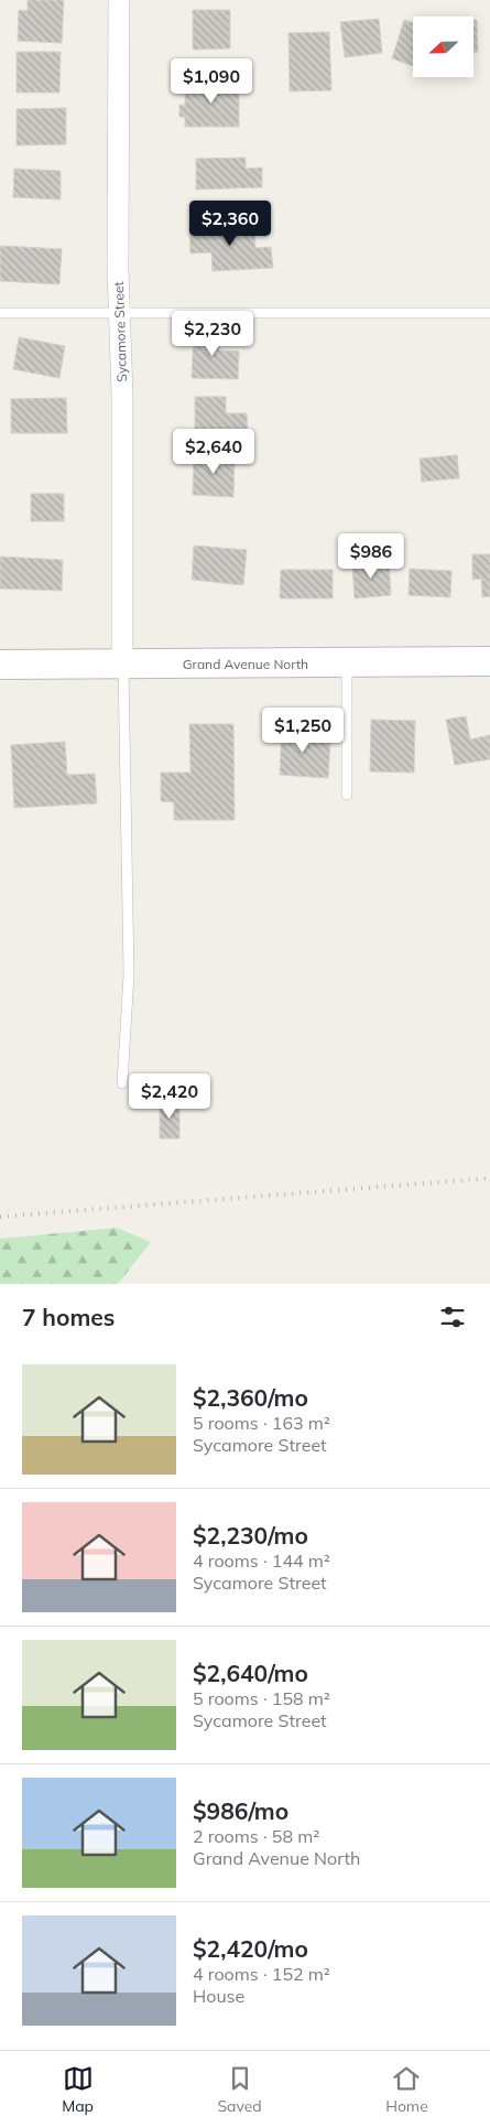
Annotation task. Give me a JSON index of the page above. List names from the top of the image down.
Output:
{
  "streets": {
    "main road": ["Grand Avenue North"],
    "street": ["Sycamore Street"]
  },
  "crossings": [
    ["Sycamore Street", "Grand Avenue North"]
  ],
  "north": "left",
  "page": {
    "price": [
      "$1,090",
      "$2,360",
      "$2,230",
      "$2,640",
      "$986",
      "$1,250",
      "$2,420"
    ],
    "heading": "7 homes",
    "list": [
      {
        "name": "$2,360/mo",
        "note": "5 rooms · 163 m² · Sycamore Street"
      },
      {
        "name": "$2,230/mo",
        "note": "4 rooms · 144 m² · Sycamore Street"
      },
      {
        "name": "$2,640/mo",
        "note": "5 rooms · 158 m² · Sycamore Street"
      },
      {
        "name": "$986/mo",
        "note": "2 rooms · 58 m² · Grand Avenue North"
      },
      {
        "name": "$2,420/mo",
        "note": "4 rooms · 152 m² · House"
      }
    ],
    "tabs": ["Map", "Saved", "Home"]
  }
}
